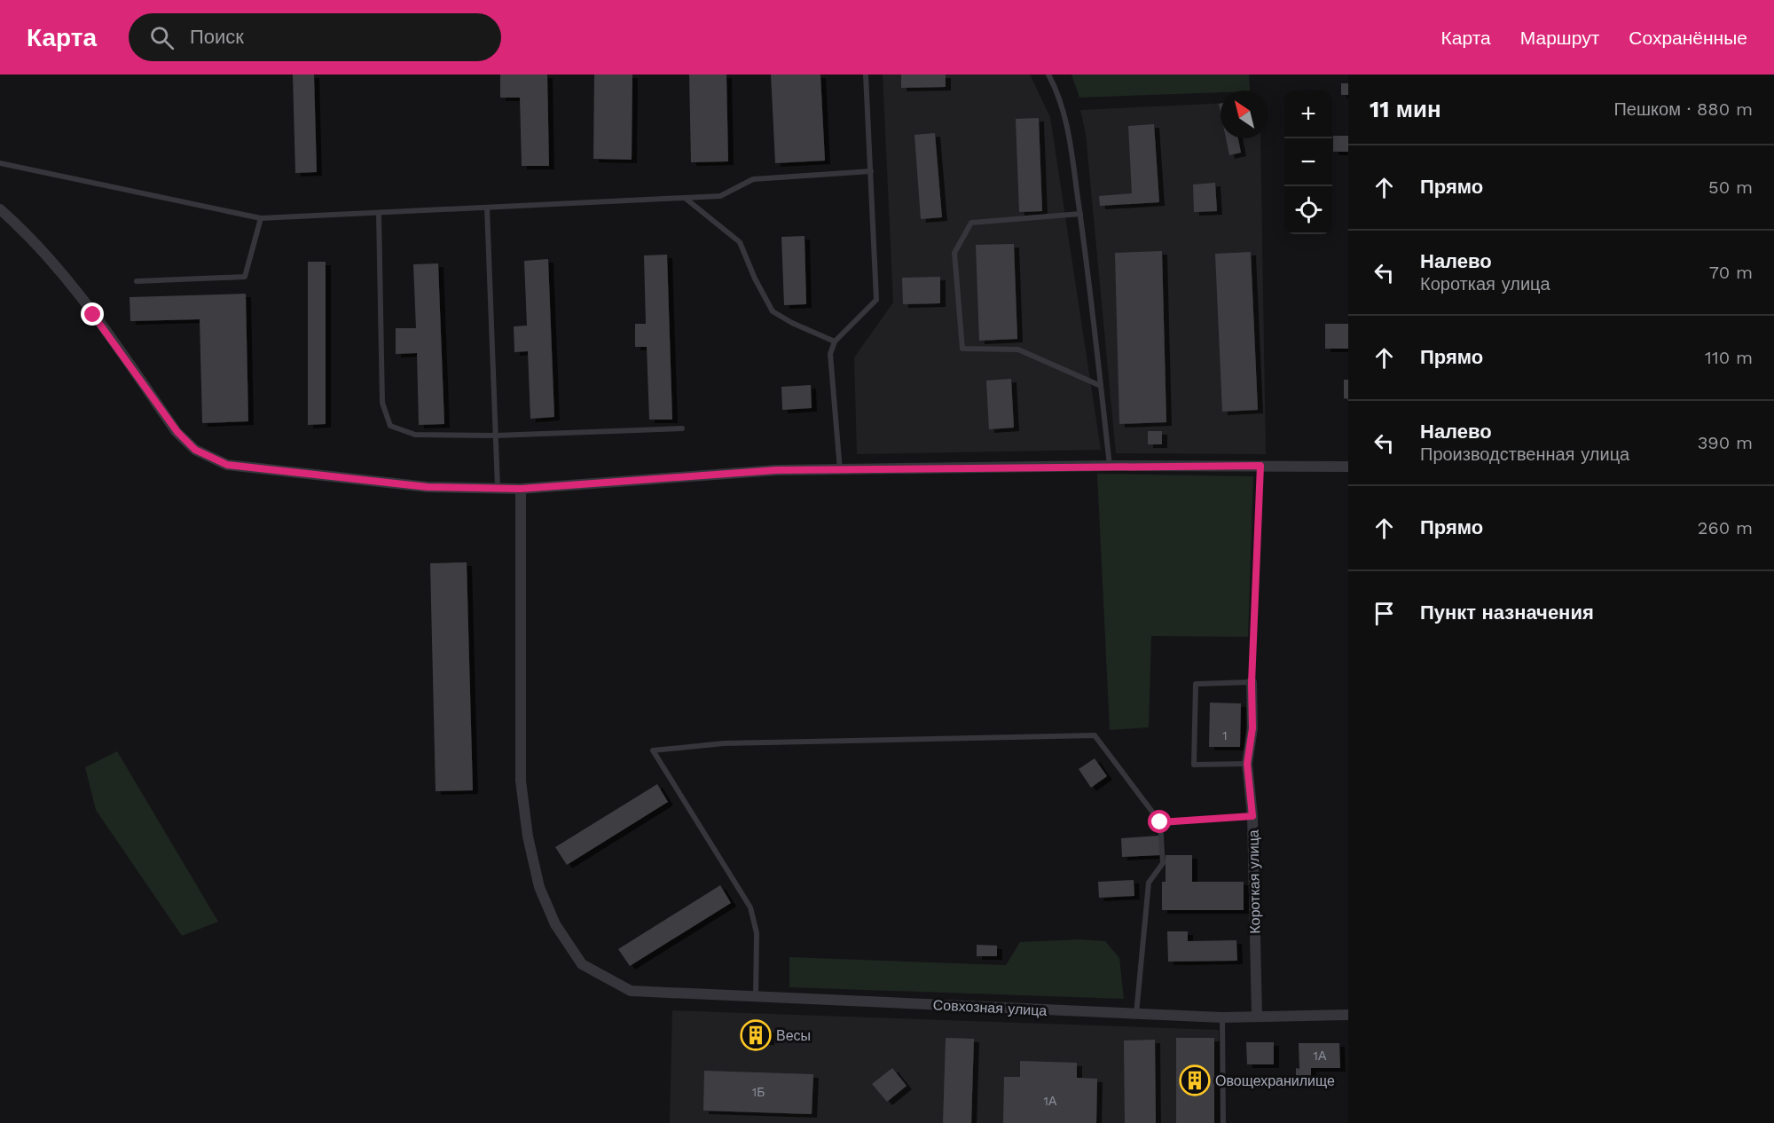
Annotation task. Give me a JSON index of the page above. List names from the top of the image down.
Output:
{
  "streets": {
    "street": ["Короткая улица", "Совхозная улица"]
  },
  "crossings": [
    ["Короткая улица", "Совхозная улица"]
  ],
  "places": {
    "building": ["Весы", "Овощехранилище"]
  },
  "house_numbers": [
    "1",
    "1А",
    "1Б",
    "1А"
  ],
  "north": "top left",
  "page": {
    "header": "Карта",
    "search": "Поиск",
    "nav": ["Карта", "Маршрут", "Сохранённые"],
    "heading": ["11 мин", "Пешком · 880 m"],
    "map_buttons": ["+", "−"],
    "list": [
      ["Прямо", "50 m"],
      ["Налево", "Короткая улица", "70 m"],
      ["Прямо", "110 m"],
      ["Налево", "Производственная улица", "390 m"],
      ["Прямо", "260 m"],
      "Пункт назначения"
    ]
  }
}
